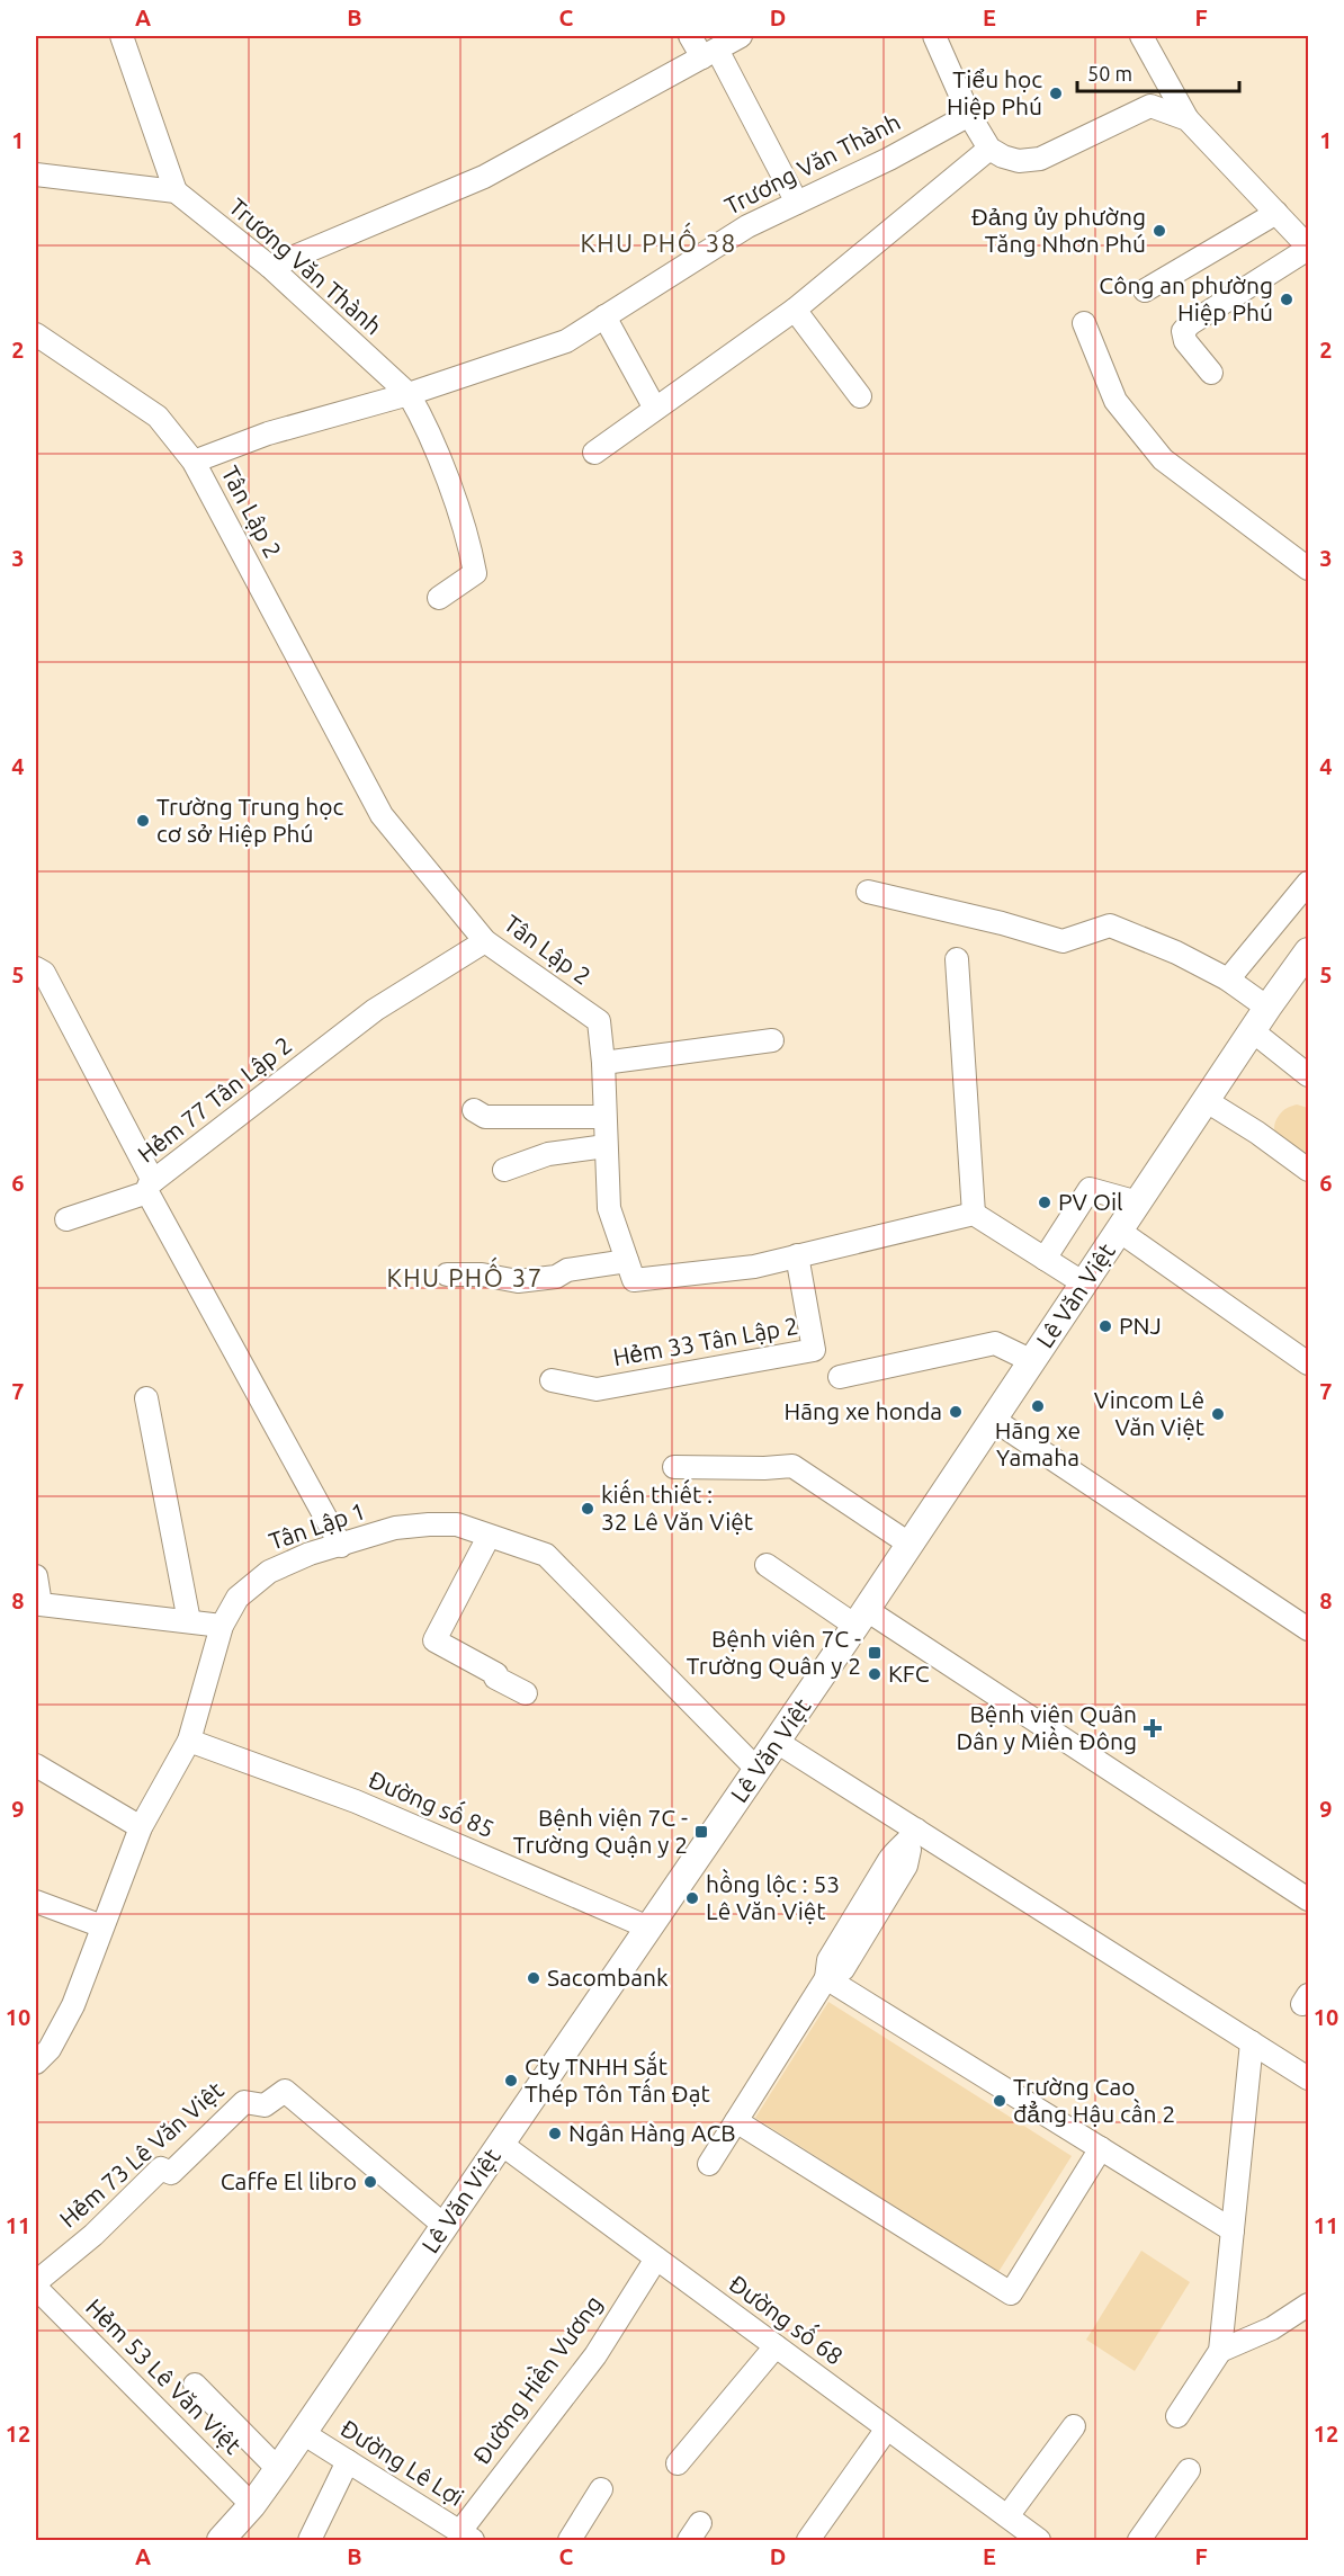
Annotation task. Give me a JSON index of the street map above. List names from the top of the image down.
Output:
{
  "streets": {
    "main road": ["Lê Văn Việt"],
    "street": [
      "Trương Văn Thành",
      "Tân Lập 2",
      "Hẻm 77 Tân Lập 2",
      "Hẻm 33 Tân Lập 2",
      "Tân Lập 1",
      "Đường số 85",
      "Hẻm 73 Lê Văn Việt",
      "Đường số 68",
      "Hẻm 53 Lê Văn Việt",
      "Đường Hiền Vương",
      "Đường Lê Lợi"
    ]
  },
  "crossings": [
    ["Tân Lập 2", "Hẻm 77 Tân Lập 2"],
    ["Tân Lập 2", "Hẻm 33 Tân Lập 2"],
    ["Hẻm 77 Tân Lập 2", "Tân Lập 1"],
    ["Lê Văn Việt", "Tân Lập 1"],
    ["Lê Văn Việt", "Đường số 85"],
    ["Lê Văn Việt", "Hẻm 73 Lê Văn Việt"],
    ["Lê Văn Việt", "Đường số 68"],
    ["Lê Văn Việt", "Hẻm 53 Lê Văn Việt"],
    ["Lê Văn Việt", "Đường Lê Lợi"],
    ["Tân Lập 1", "Đường số 85"],
    ["Đường số 68", "Đường Hiền Vương"],
    ["Đường Hiền Vương", "Đường Lê Lợi"]
  ],
  "districts": ["KHU PHỐ 38", "KHU PHỐ 37"],
  "places": {
    "other": [
      "Tiểu học Hiệp Phú",
      "Đảng ủy phường Tăng Nhơn Phú",
      "Công an phường Hiệp Phú",
      "Trường Trung học cơ sở Hiệp Phú",
      "PV Oil",
      "PNJ",
      "Hãng xe Yamaha",
      "Hãng xe honda",
      "Vincom Lê Văn Việt",
      "kiến thiết : 32 Lê Văn Việt",
      "KFC",
      "hồng lộc : 53 Lê Văn Việt",
      "Sacombank",
      "Cty TNHH Sắt Thép Tôn Tấn Đạt",
      "Trường Cao đẳng Hậu cần 2",
      "Ngân Hàng ACB",
      "Caffe El libro"
    ],
    "transit": ["Bệnh viên 7C - Trường Quân y 2", "Bệnh viện 7C - Trường Quận y 2"],
    "health": ["Bệnh viện Quân Dân y Miền Đông"]
  },
  "scale_bar": "50 m",
  "grid": {
    "columns": [
      "A",
      "B",
      "C",
      "D",
      "E",
      "F"
    ],
    "rows": [
      "1",
      "2",
      "3",
      "4",
      "5",
      "6",
      "7",
      "8",
      "9",
      "10",
      "11",
      "12"
    ]
  }
}
